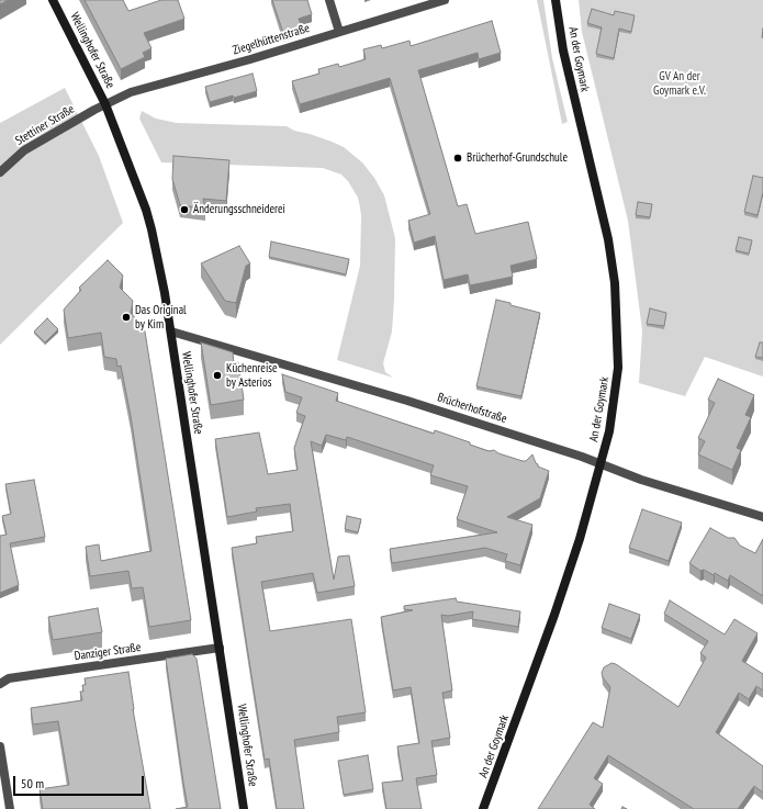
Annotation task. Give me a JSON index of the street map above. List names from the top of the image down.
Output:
{
  "streets": {
    "street": [
      "Ziegelhüttenstraße",
      "Wellinghofer Straße",
      "An der Goymark",
      "Stettiner Straße",
      "Brücherhofstraße",
      "Danziger Straße"
    ]
  },
  "crossings": [
    ["Ziegelhüttenstraße", "Wellinghofer Straße"],
    ["Ziegelhüttenstraße", "Stettiner Straße"],
    ["Wellinghofer Straße", "Stettiner Straße"],
    ["Wellinghofer Straße", "Brücherhofstraße"],
    ["Wellinghofer Straße", "Danziger Straße"],
    ["An der Goymark", "Brücherhofstraße"]
  ],
  "parks": ["GV An der Goymark e.V."],
  "places": [
    "Brücherhof-Grundschule",
    "Änderungsschneiderei",
    "Das Original by Kim",
    "Küchenreise by Asterios"
  ],
  "scale_bar": "50 m"
}
